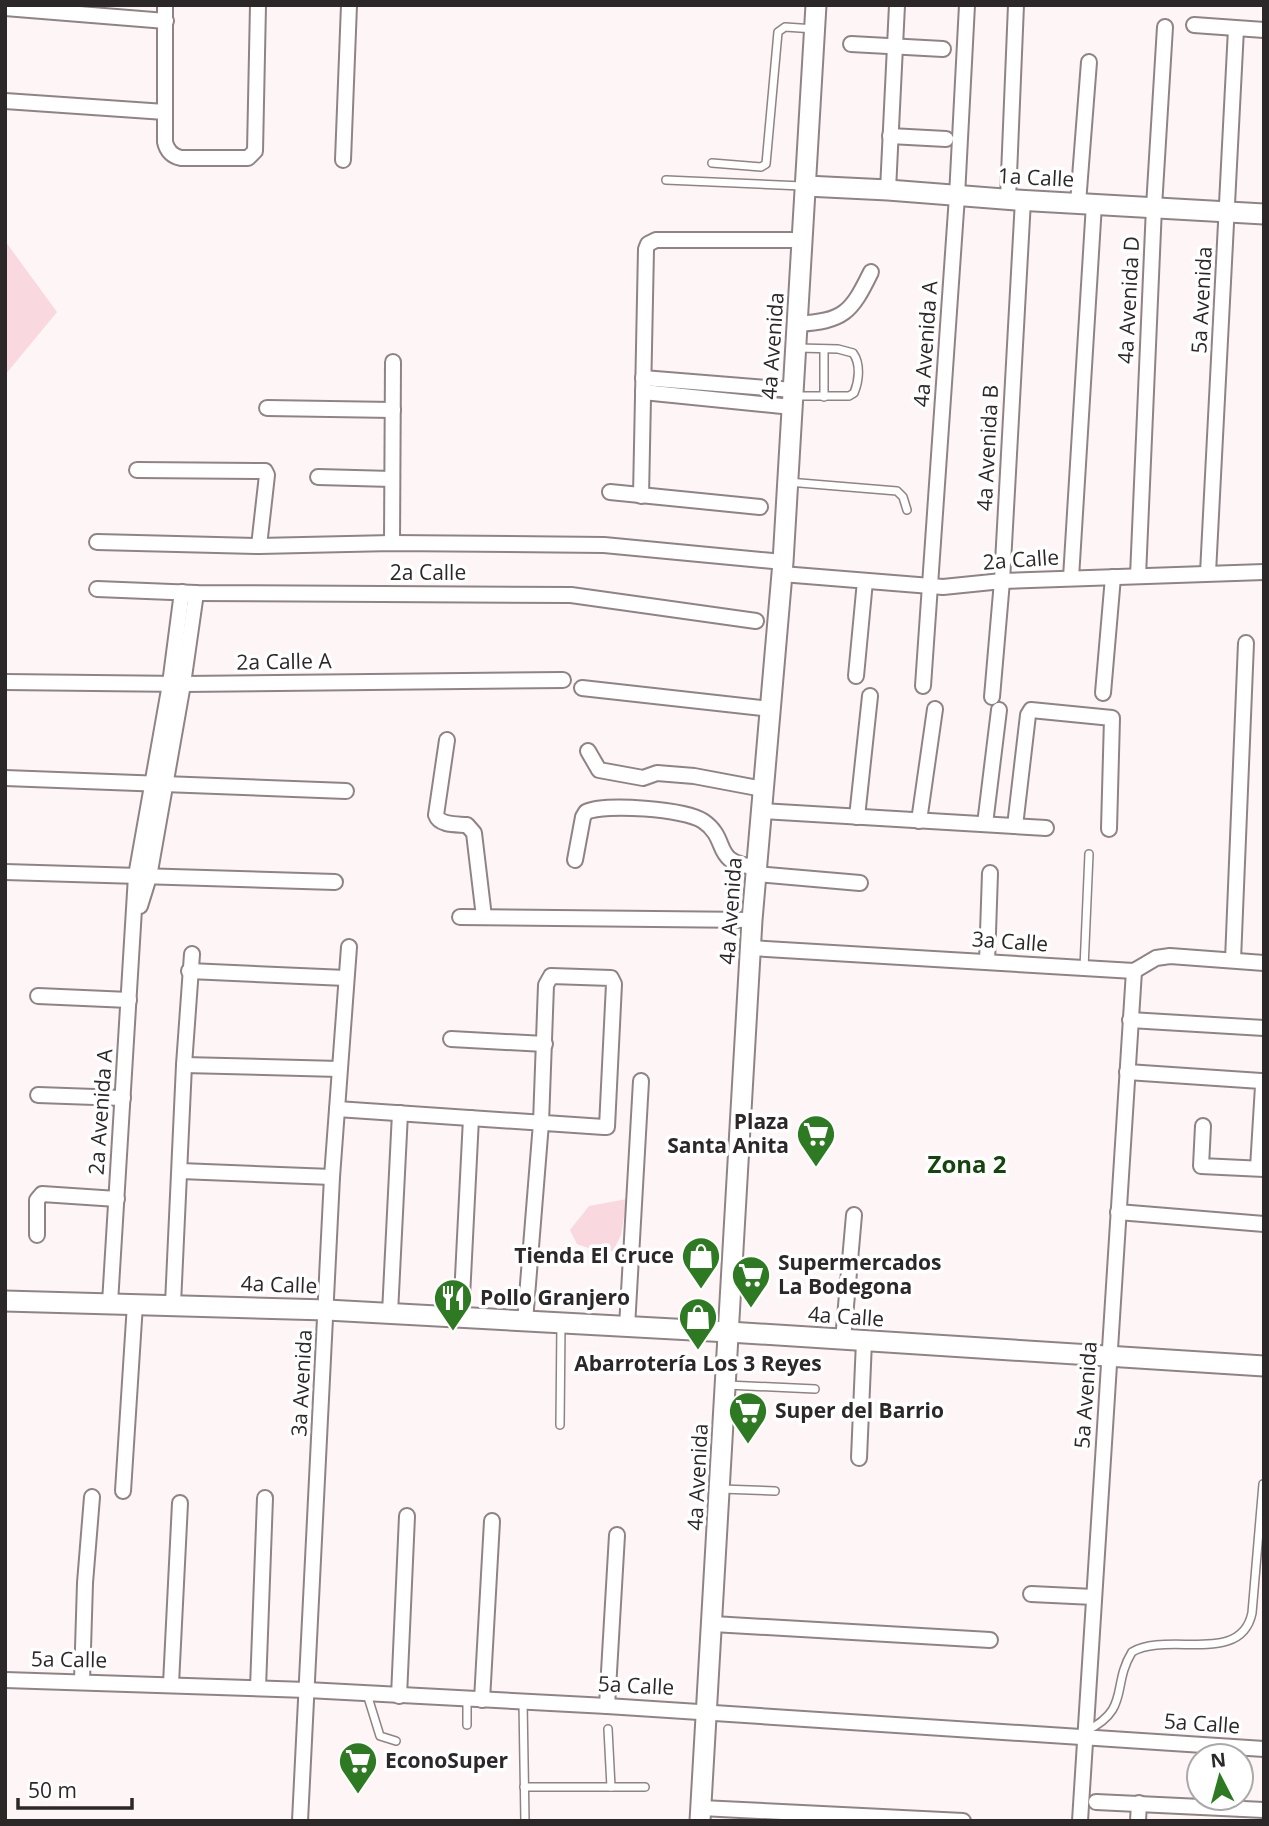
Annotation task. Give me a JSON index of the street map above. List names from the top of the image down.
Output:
{
  "streets": {
    "main road": ["1a Calle", "4a Avenida", "4a Calle"],
    "street": [
      "4a Avenida D",
      "5a Avenida",
      "4a Avenida A",
      "4a Avenida B",
      "2a Calle",
      "2a Calle A",
      "3a Calle",
      "2a Avenida A",
      "3a Avenida",
      "5a Calle"
    ]
  },
  "crossings": [
    ["1a Calle", "4a Avenida D"],
    ["1a Calle", "5a Avenida"],
    ["1a Calle", "4a Avenida A"],
    ["1a Calle", "4a Avenida"],
    ["1a Calle", "4a Avenida B"],
    ["4a Avenida D", "2a Calle"],
    ["5a Avenida", "2a Calle"],
    ["5a Avenida", "3a Calle"],
    ["5a Avenida", "4a Calle"],
    ["5a Avenida", "5a Calle"],
    ["4a Avenida A", "2a Calle"],
    ["4a Avenida", "2a Calle"],
    ["4a Avenida", "3a Calle"],
    ["4a Avenida", "4a Calle"],
    ["4a Avenida", "5a Calle"],
    ["4a Avenida B", "2a Calle"],
    ["2a Calle", "2a Avenida A"],
    ["2a Calle A", "2a Avenida A"],
    ["2a Avenida A", "4a Calle"],
    ["4a Calle", "3a Avenida"],
    ["3a Avenida", "5a Calle"]
  ],
  "districts": ["Zona 2"],
  "places": {
    "supermarket": [
      "Plaza Santa Anita",
      "Supermercados La Bodegona",
      "Super del Barrio",
      "EconoSuper"
    ],
    "shop": ["Tienda El Cruce", "Abarrotería Los 3 Reyes"],
    "restaurant": ["Pollo Granjero"]
  },
  "scale_bar": "50 m",
  "north": "top"
}
